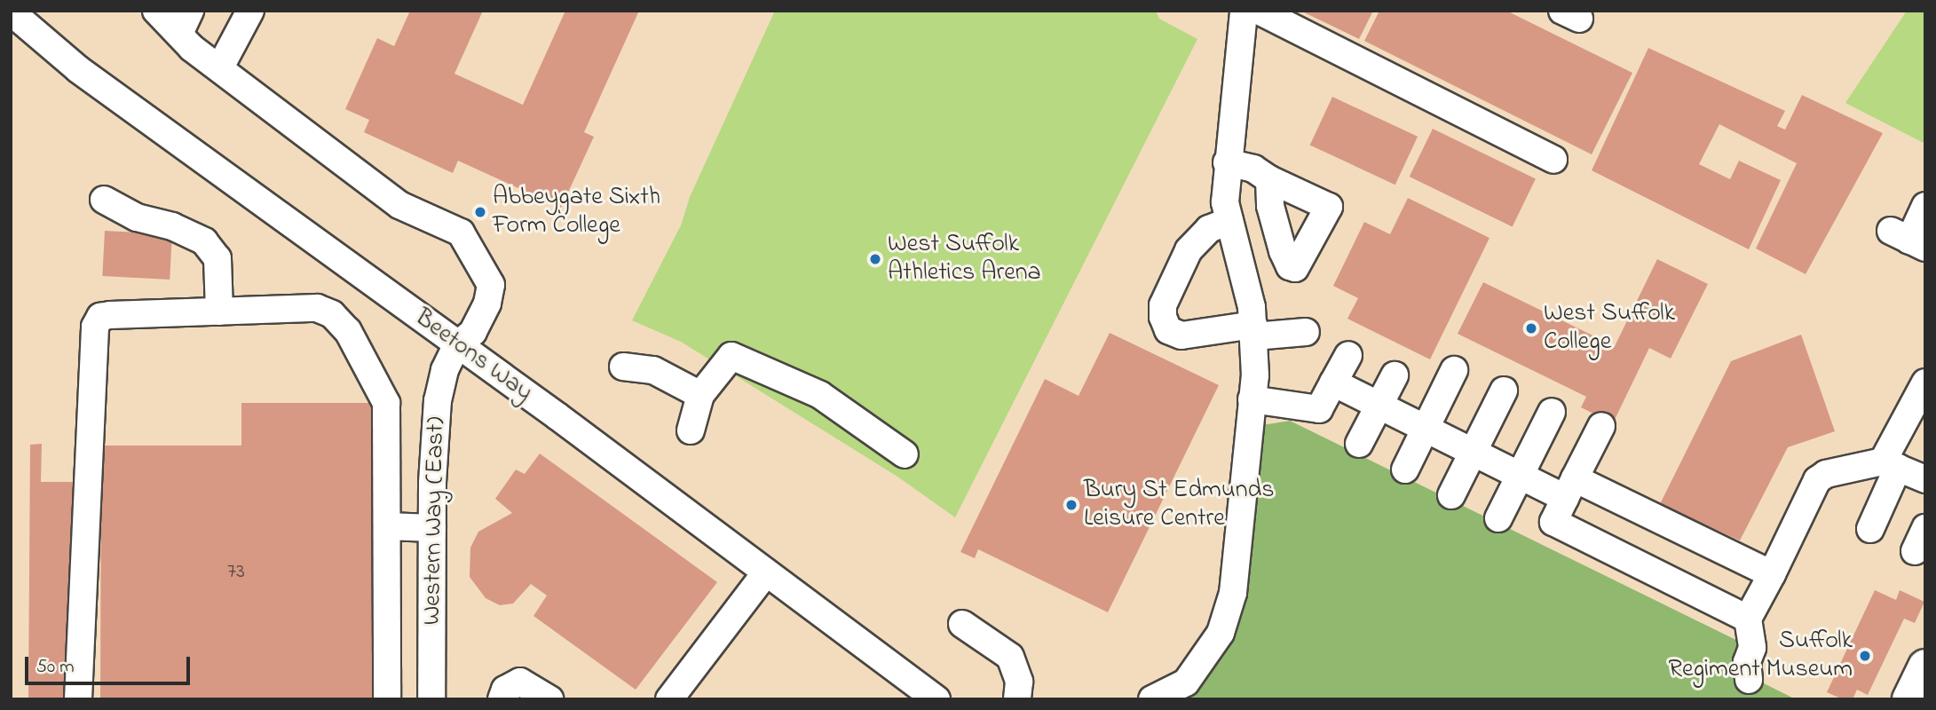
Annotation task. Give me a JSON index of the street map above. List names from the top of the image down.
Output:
{
  "streets": {
    "street": ["Beetons Way", "Western Way (East)"]
  },
  "crossings": [
    ["Beetons Way", "Western Way (East)"]
  ],
  "places": [
    "Abbeygate Sixth Form College",
    "West Suffolk Athletics Arena",
    "West Suffolk College",
    "Bury St Edmunds Leisure Centre",
    "Suffolk Regiment Museum"
  ],
  "house_numbers": ["73"],
  "scale_bar": "50 m"
}
